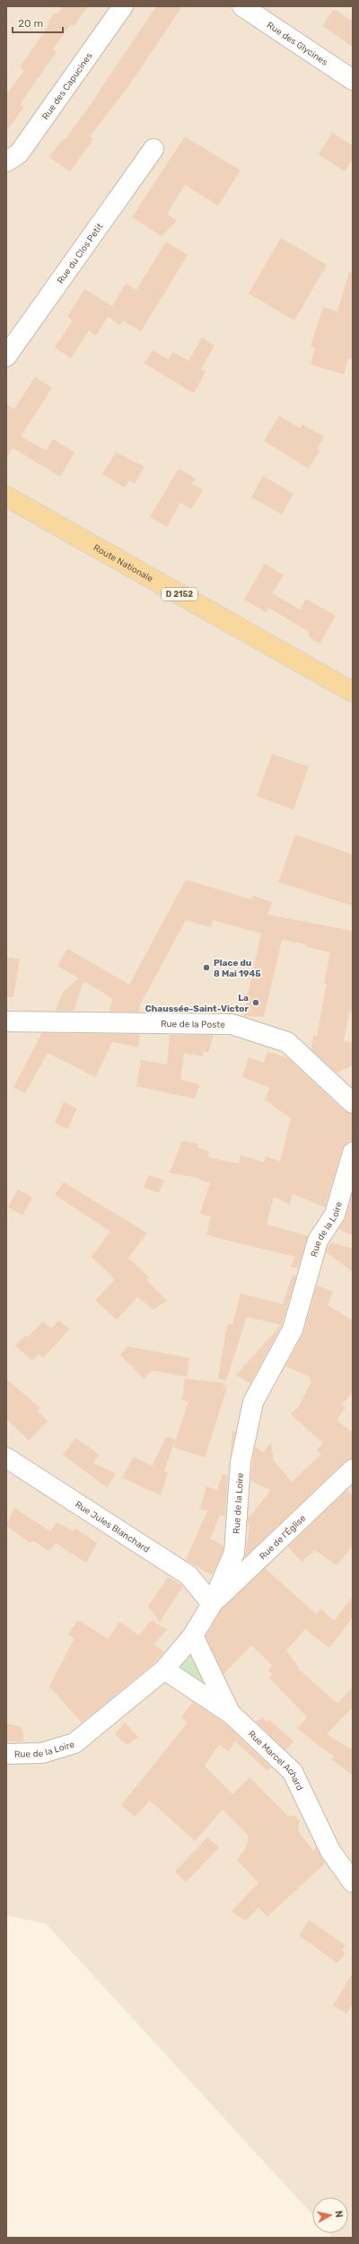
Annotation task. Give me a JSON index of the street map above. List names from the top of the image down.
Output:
{
  "streets": {
    "main road": ["Route Nationale", "D 2152"],
    "street": [
      "Rue des Glycines",
      "Rue des Capucines",
      "Rue du Clos Petit",
      "Rue de la Poste",
      "Rue de la Loire",
      "Rue Jules Blanchard",
      "Rue de l'Église",
      "Rue Marcel Achard"
    ]
  },
  "crossings": [
    ["Rue de la Loire", "Rue Jules Blanchard"],
    ["Rue de la Loire", "Rue de l'Église"],
    ["Rue de la Loire", "Rue Marcel Achard"],
    ["Rue Jules Blanchard", "Rue de l'Église"]
  ],
  "places": ["Place du 8 Mai 1945", "La Chaussée-Saint-Victor"],
  "scale_bar": "20 m",
  "north": "right"
}
